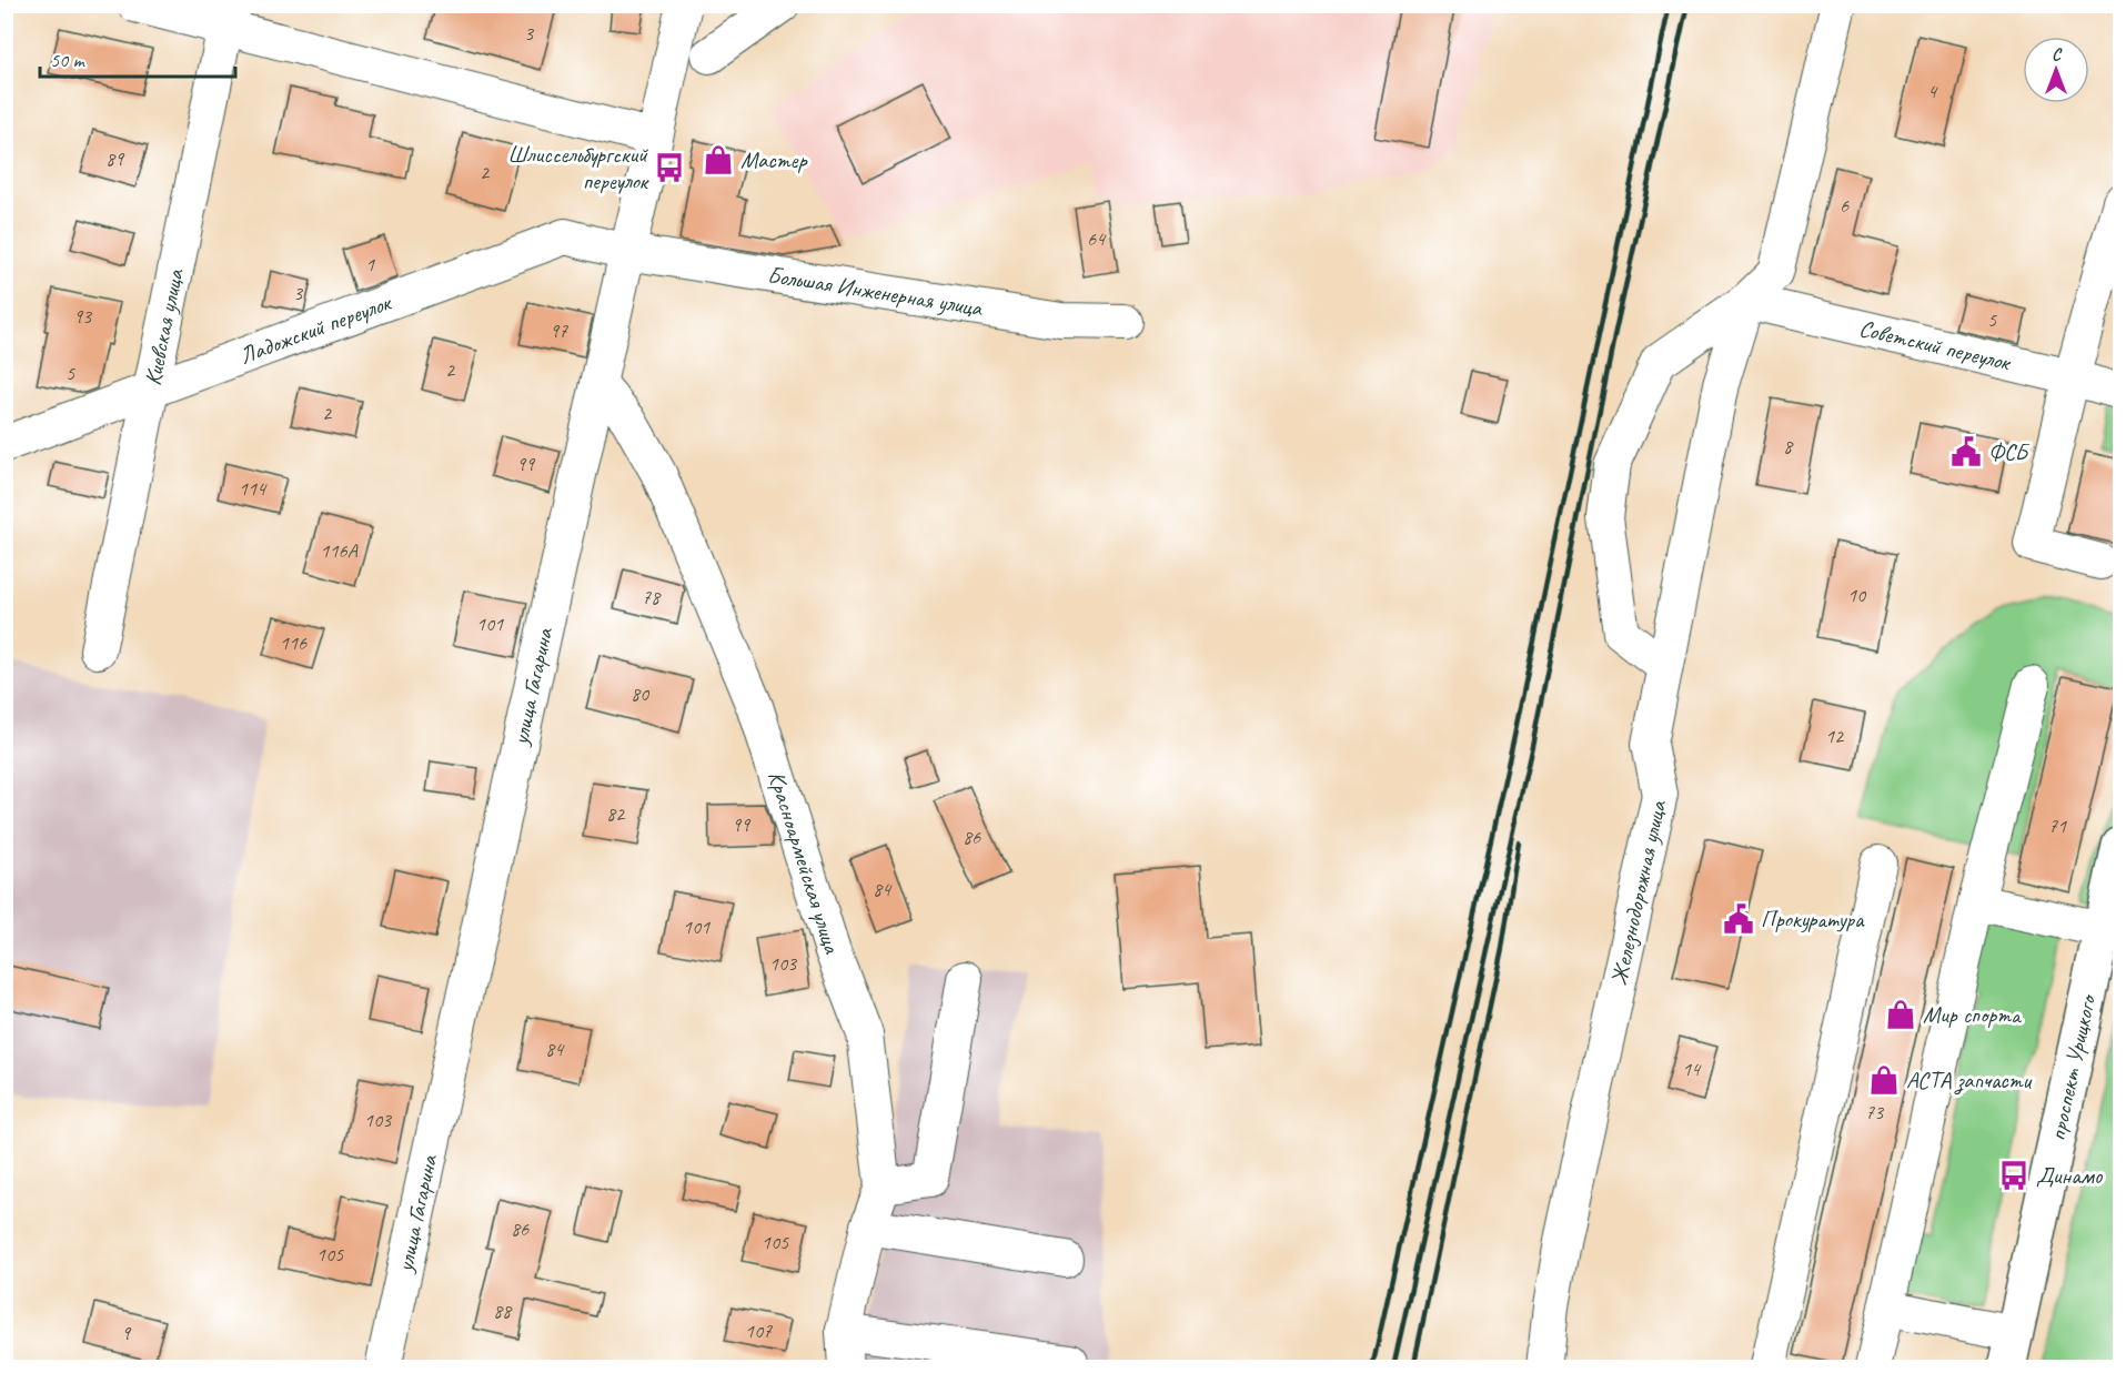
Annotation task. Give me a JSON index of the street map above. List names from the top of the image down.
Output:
{
  "streets": {
    "main road": ["проспект Урицкого"],
    "street": [
      "Большая Инженерная улица",
      "Киевская улица",
      "Ладожский переулок",
      "Советский переулок",
      "улица Гагарина",
      "Красноармейская улица",
      "Железнодорожная улица"
    ]
  },
  "crossings": [
    ["Большая Инженерная улица", "Ладожский переулок"],
    ["Большая Инженерная улица", "улица Гагарина"],
    ["Киевская улица", "Ладожский переулок"],
    ["Ладожский переулок", "улица Гагарина"],
    ["Советский переулок", "Железнодорожная улица"],
    ["улица Гагарина", "Красноармейская улица"]
  ],
  "places": {
    "shop": ["Мастер", "Мир спорта", "АСТА запчасти"],
    "bus stop": ["Шлиссельбургский переулок", "Динамо"],
    "public building": ["ФСБ", "Прокуратура"]
  },
  "house_numbers": [
    "3",
    "4",
    "89",
    "2",
    "6",
    "64",
    "1",
    "3",
    "93",
    "5",
    "97",
    "2",
    "5",
    "2",
    "8",
    "99",
    "114",
    "116А",
    "10",
    "78",
    "101",
    "116",
    "80",
    "12",
    "82",
    "99",
    "71",
    "86",
    "84",
    "101",
    "103",
    "84",
    "14",
    "73",
    "103",
    "86",
    "105",
    "105",
    "88",
    "107",
    "9"
  ],
  "scale_bar": "50 m",
  "north": "top"
}
